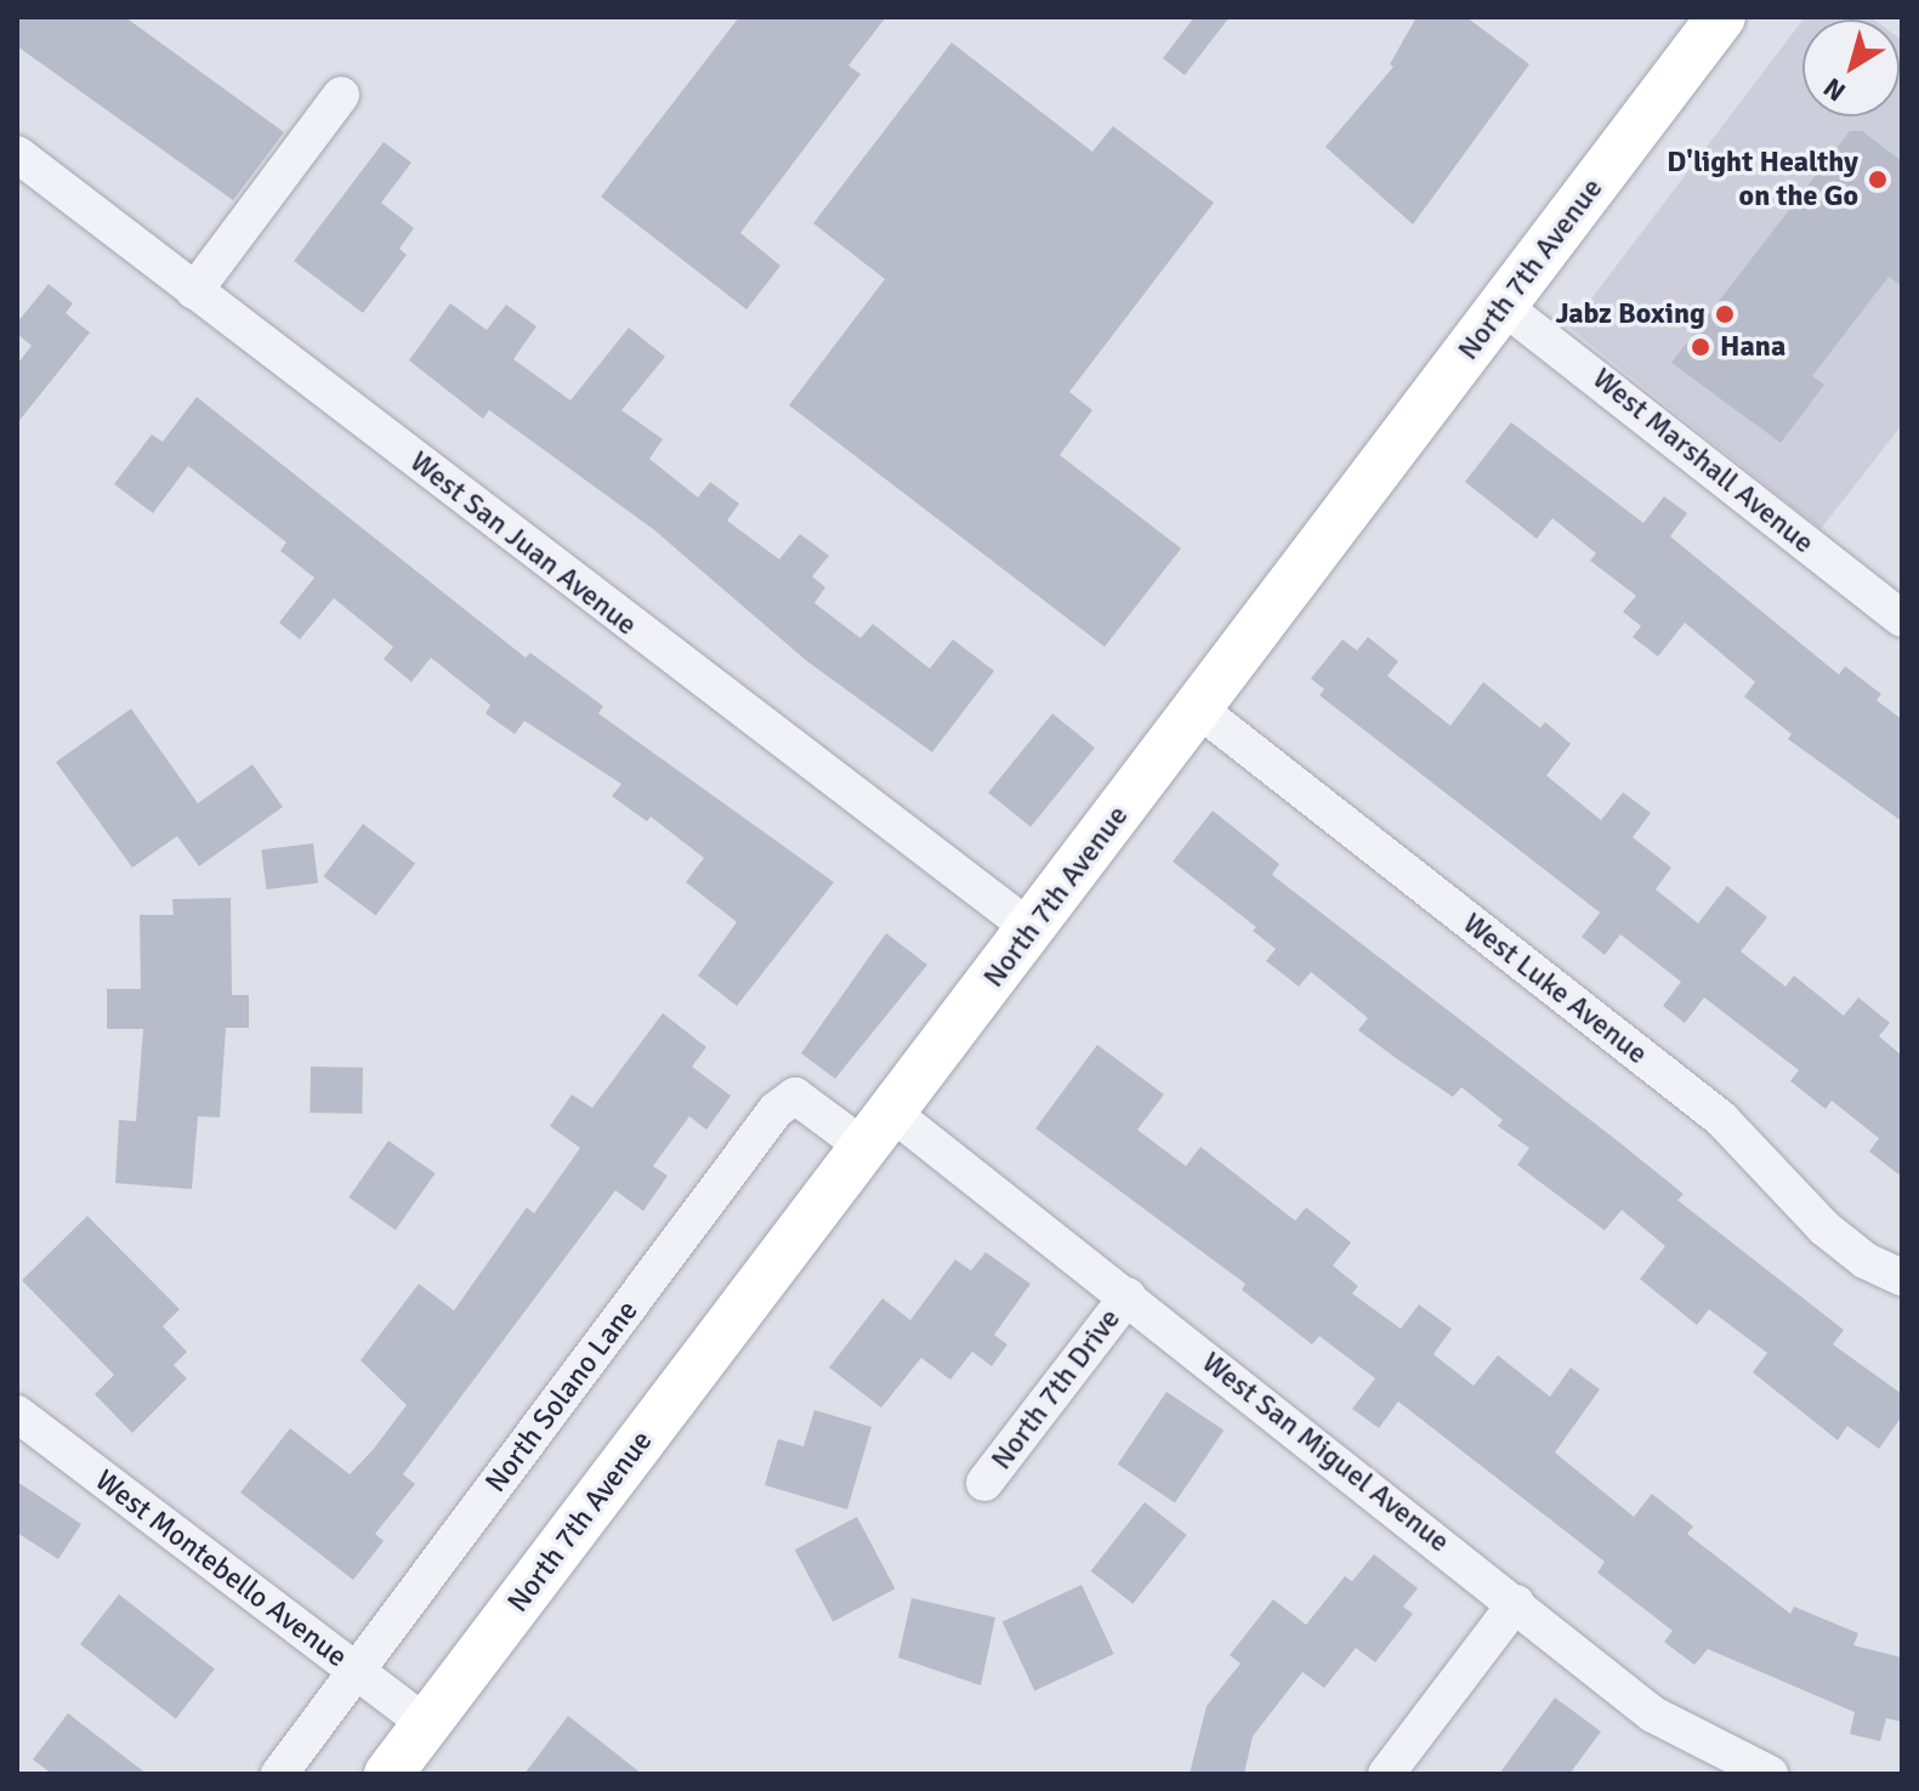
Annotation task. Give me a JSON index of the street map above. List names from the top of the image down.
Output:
{
  "streets": {
    "main road": ["North 7th Avenue"],
    "street": [
      "West Marshall Avenue",
      "West San Juan Avenue",
      "West Luke Avenue",
      "North 7th Drive",
      "North Solano Lane",
      "West San Miguel Avenue",
      "West Montebello Avenue"
    ]
  },
  "crossings": [
    ["North 7th Avenue", "West Marshall Avenue"],
    ["North 7th Avenue", "West San Juan Avenue"],
    ["North 7th Avenue", "West Luke Avenue"],
    ["North 7th Avenue", "North Solano Lane"],
    ["North 7th Avenue", "West San Miguel Avenue"],
    ["North 7th Avenue", "West Montebello Avenue"],
    ["North 7th Drive", "West San Miguel Avenue"],
    ["North Solano Lane", "West San Miguel Avenue"],
    ["North Solano Lane", "West Montebello Avenue"]
  ],
  "places": ["D'light Healthy on the Go", "Jabz Boxing", "Hana"],
  "north": "bottom left"
}
